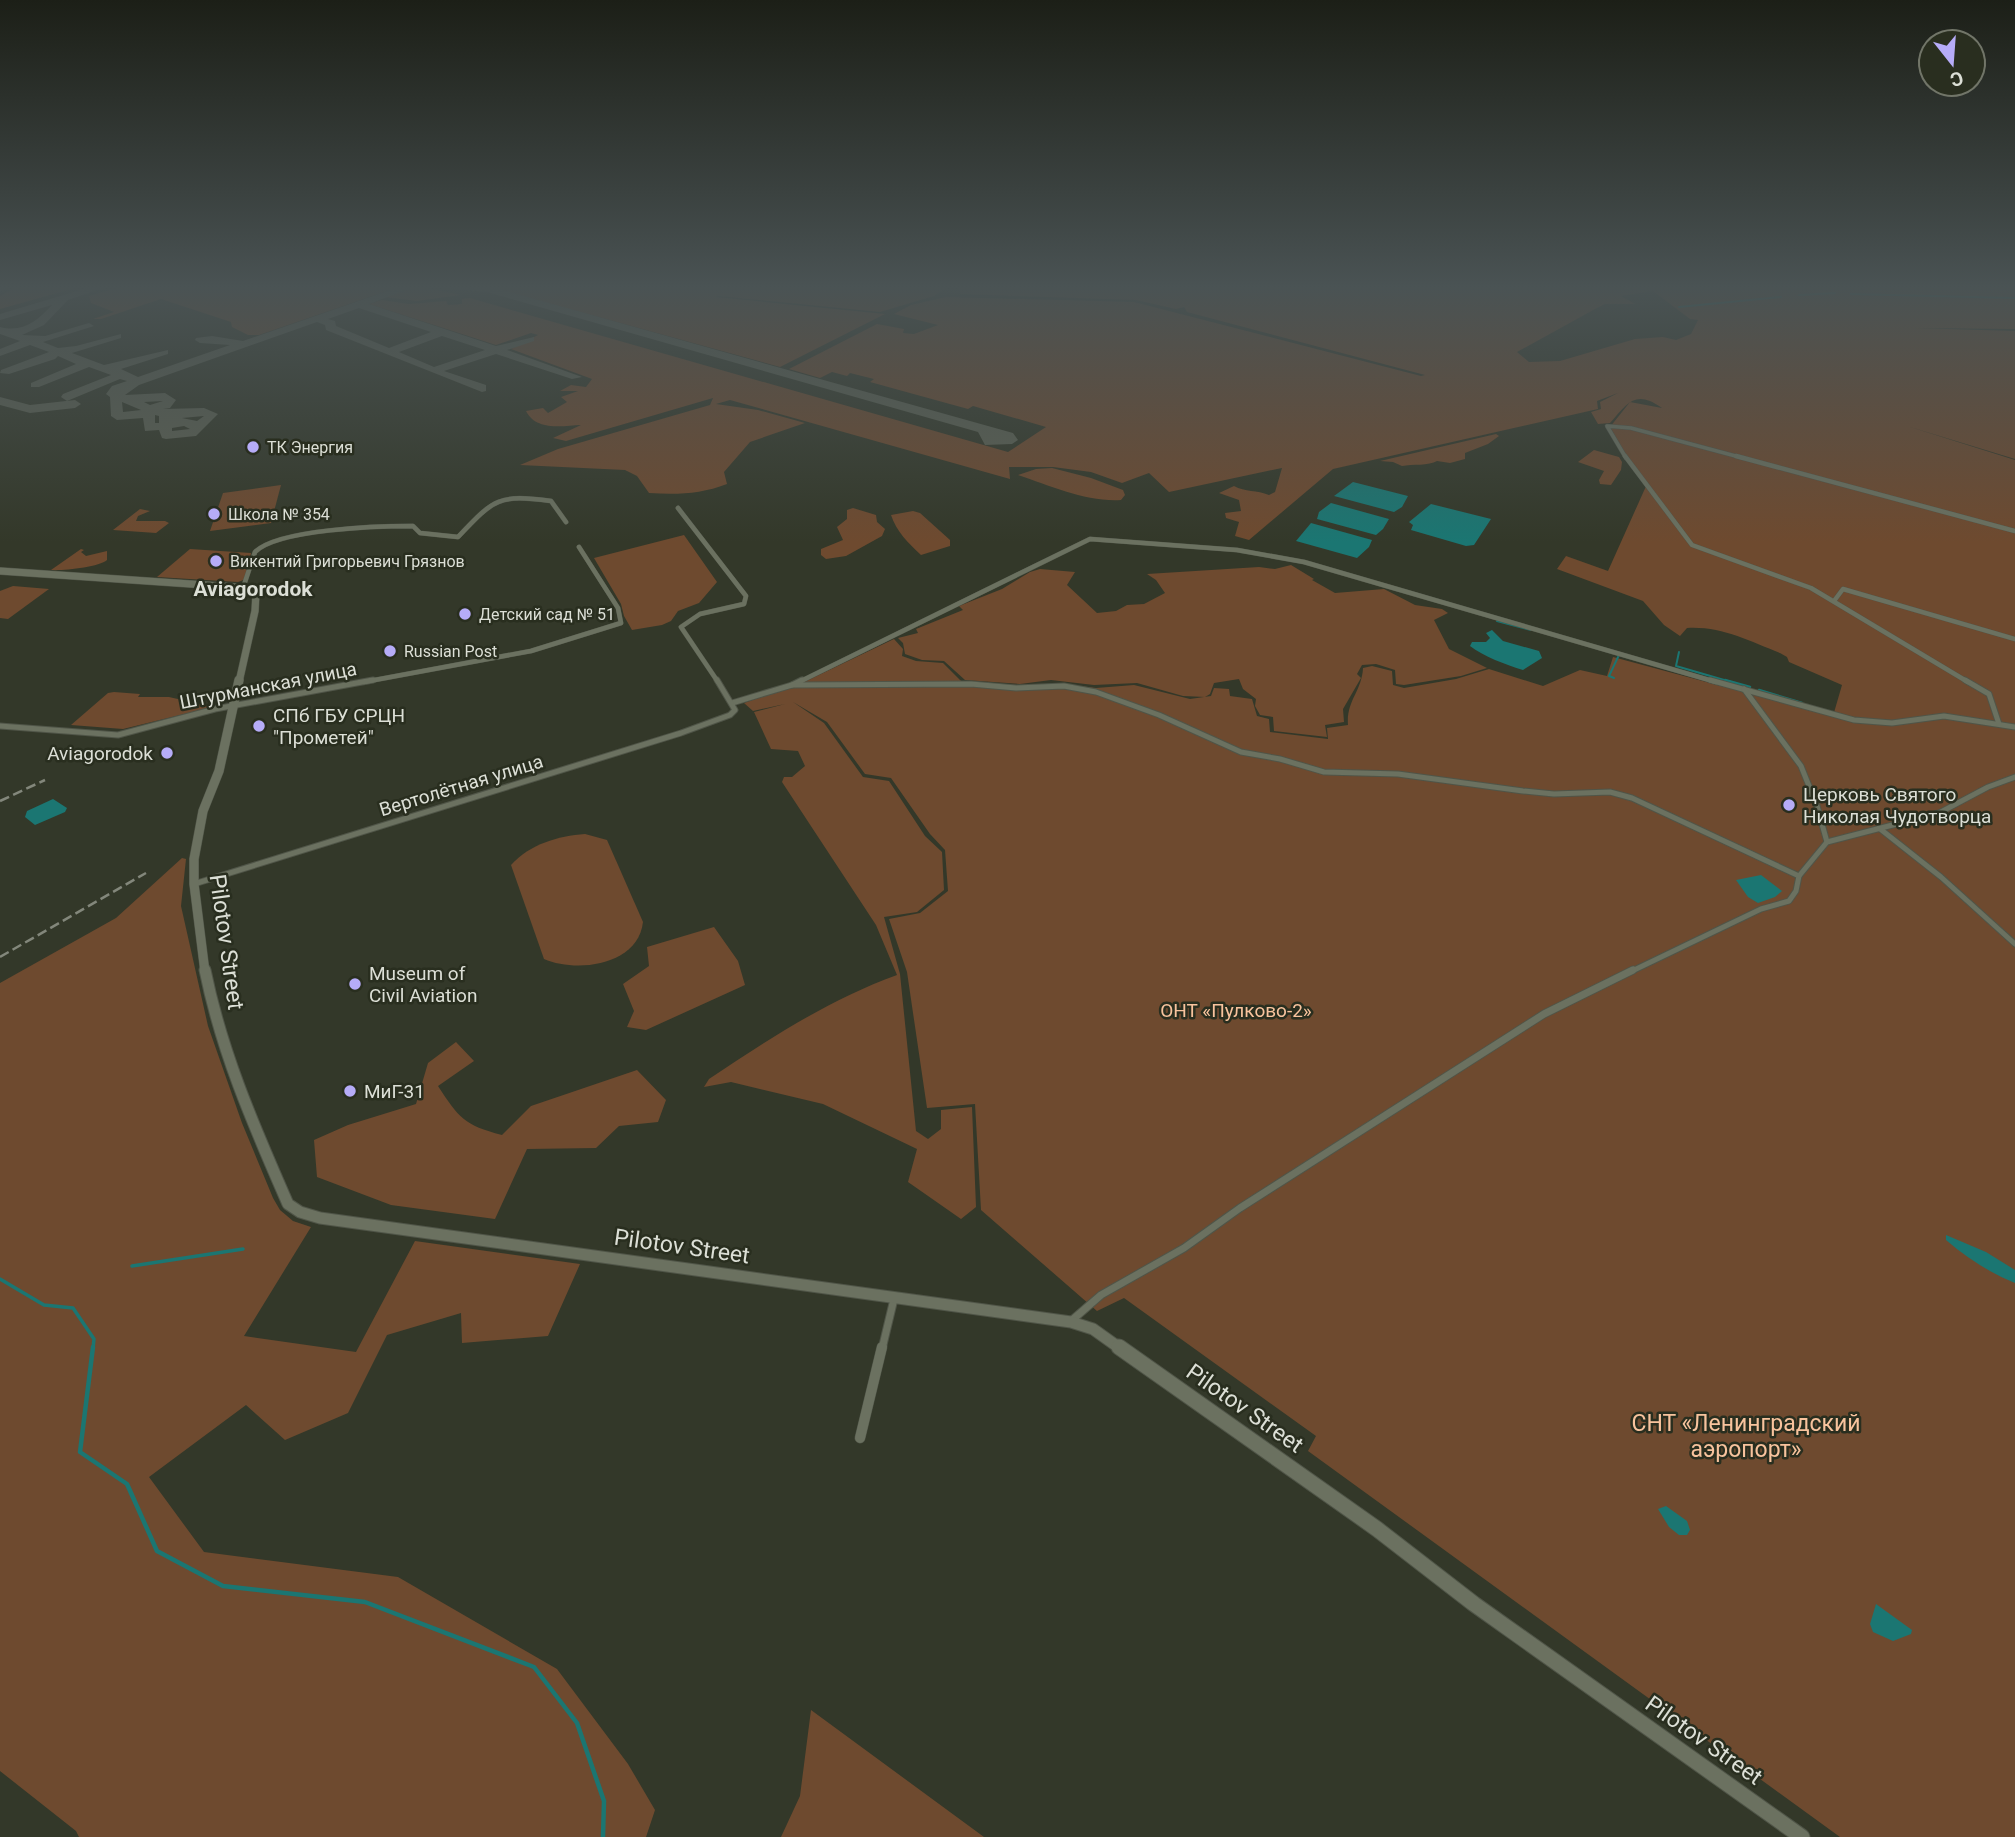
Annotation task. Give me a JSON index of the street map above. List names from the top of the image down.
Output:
{
  "streets": {
    "street": ["Штурманская улица", "Вертолётная улица", "Pilotov Street"]
  },
  "crossings": [
    ["Штурманская улица", "Pilotov Street"],
    ["Вертолётная улица", "Pilotov Street"]
  ],
  "districts": ["Aviagorodok"],
  "parks": ["ОНТ «Пулково-2»", "СНТ «Ленинградский аэропорт»"],
  "places": [
    "ТК Энергия",
    "Школа № 354",
    "Викентий Григорьевич Грязнов",
    "Детский сад № 51",
    "Russian Post",
    "СПб ГБУ СРЦН \"Прометей\"",
    "Aviagorodok",
    "Церковь Святого Николая Чудотворца",
    "Museum of Civil Aviation",
    "МиГ-31"
  ],
  "north": "bottom"
}
